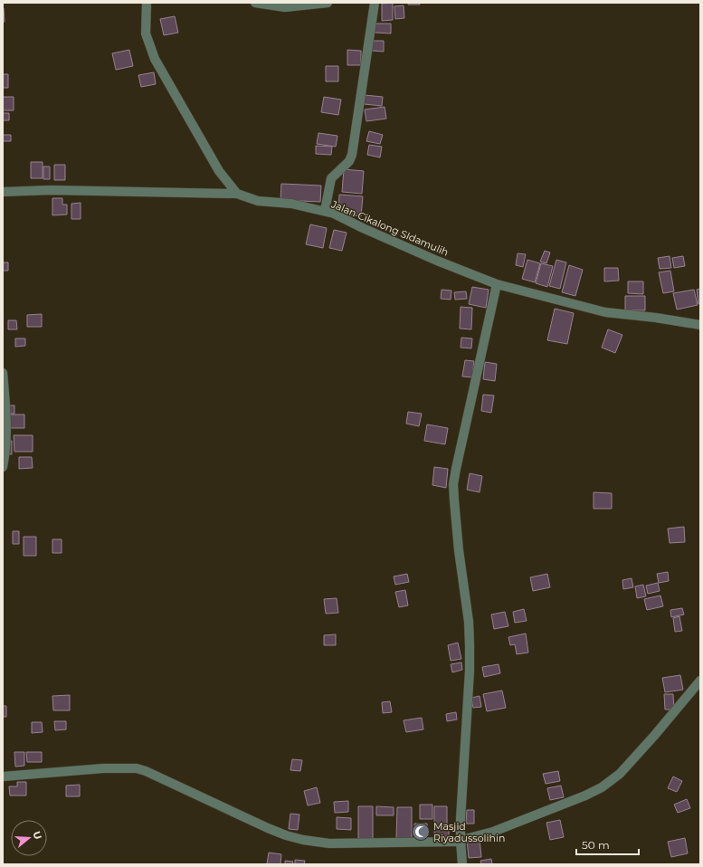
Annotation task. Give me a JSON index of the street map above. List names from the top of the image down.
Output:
{
  "streets": {
    "street": ["Jalan Cikalong SIdamulih"]
  },
  "places": {
    "mosque": ["Masjid Riyadussolihin"]
  },
  "scale_bar": "50 m",
  "north": "right"
}
